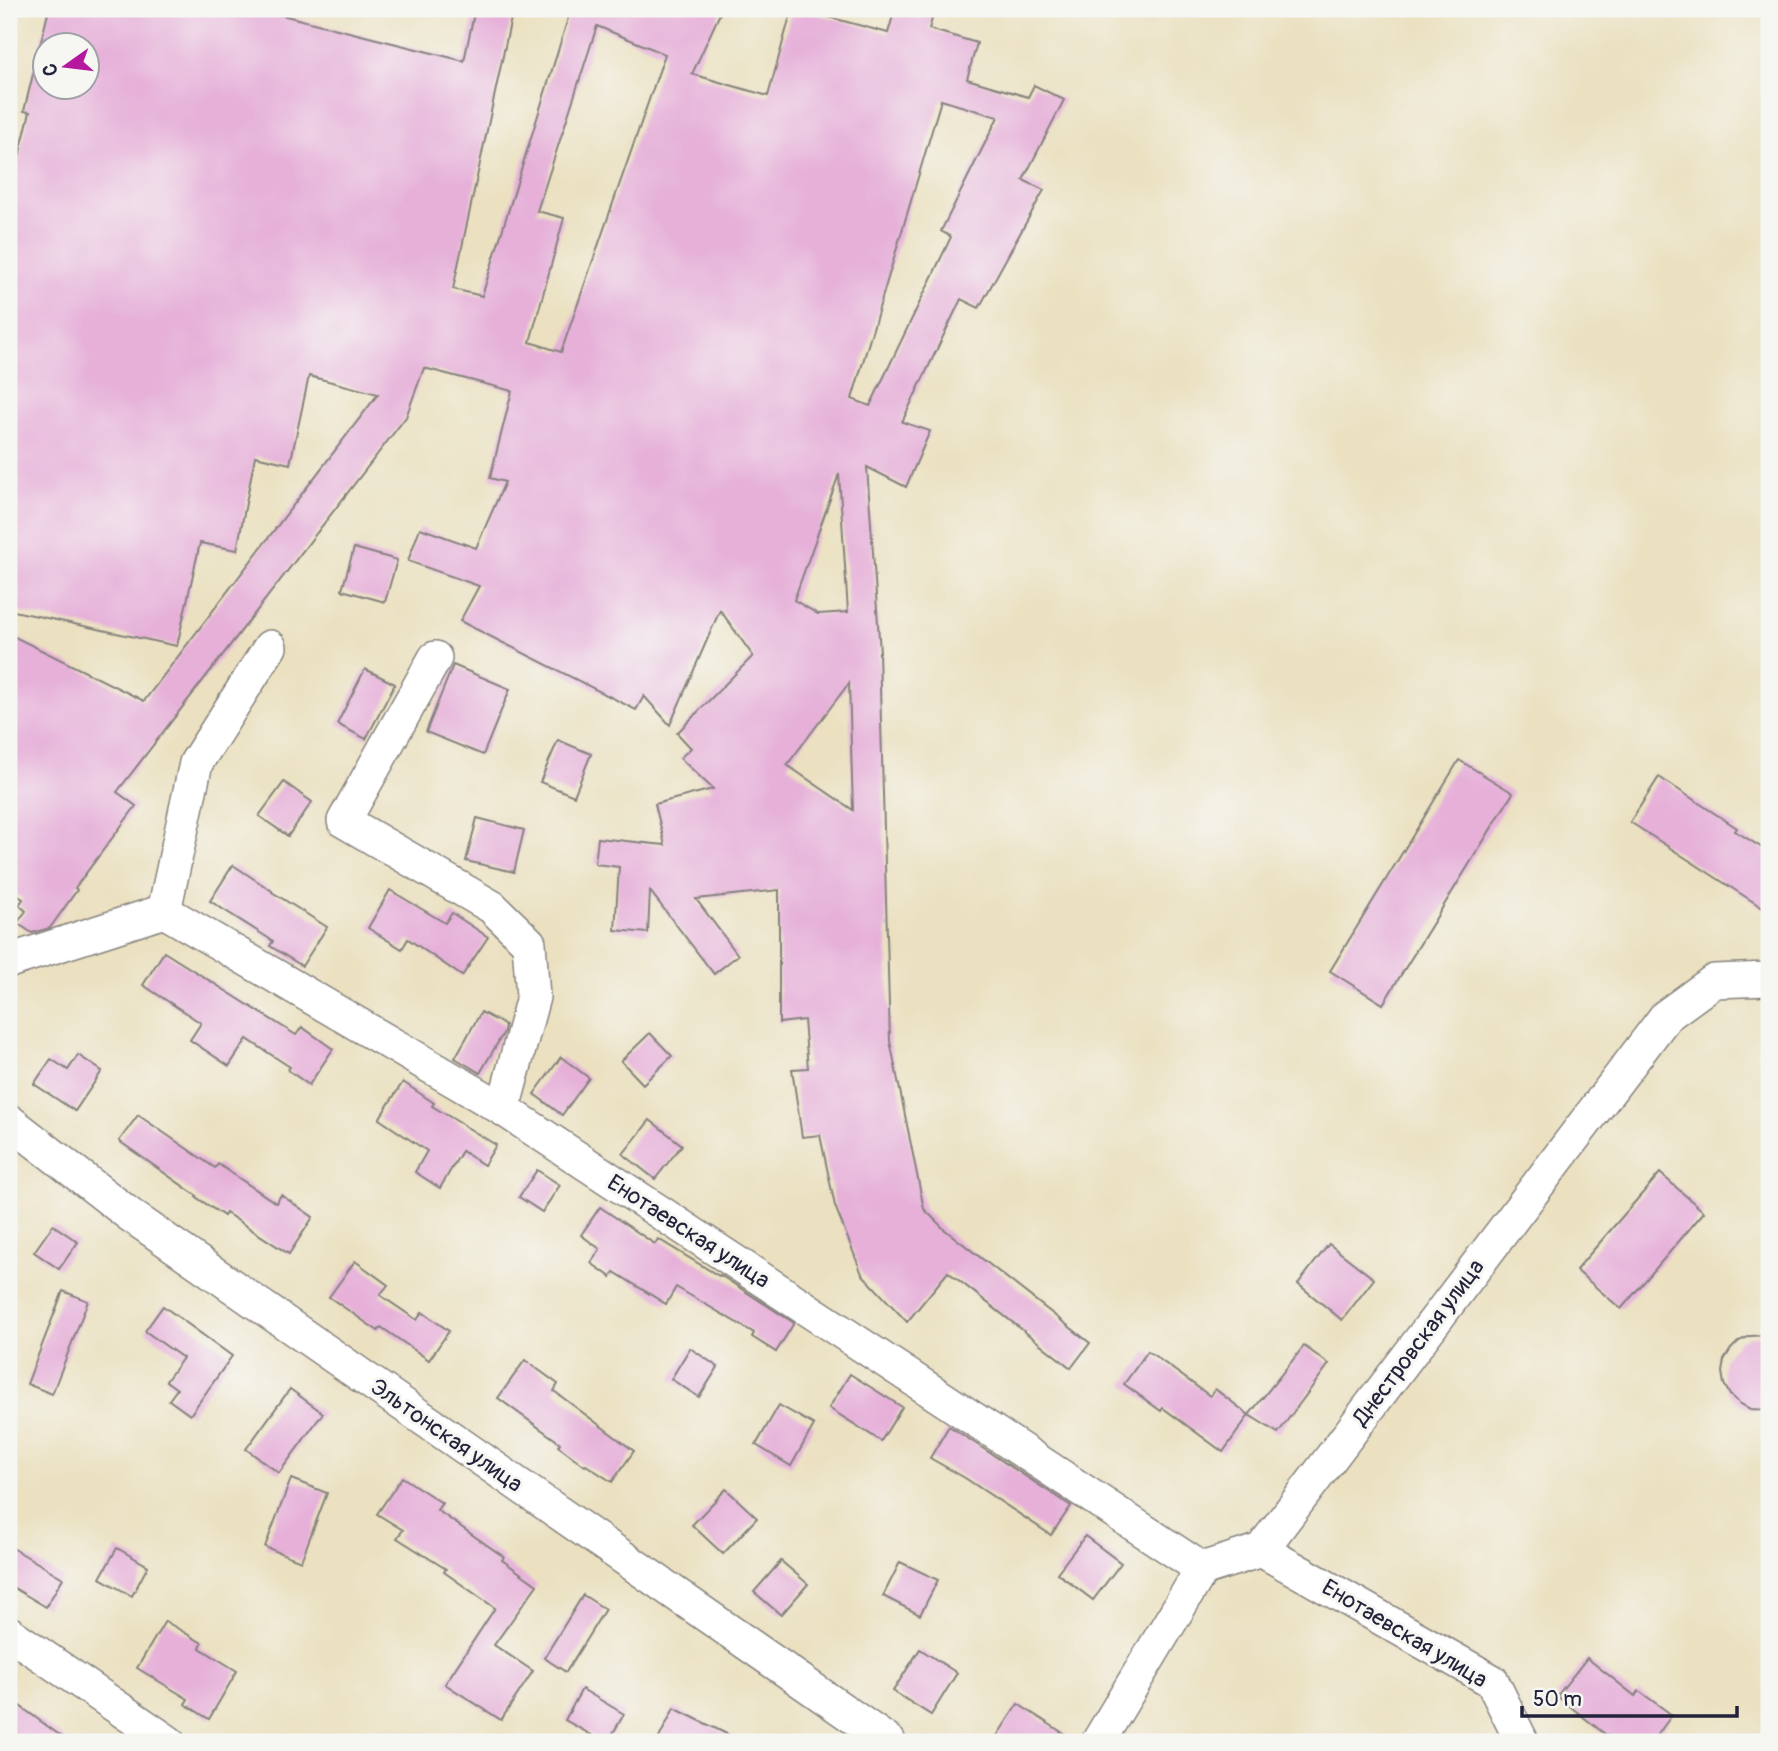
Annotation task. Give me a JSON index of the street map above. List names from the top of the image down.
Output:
{
  "streets": {
    "street": ["Енотаевская улица", "Днестровская улица", "Эльтонская улица"]
  },
  "crossings": [
    ["Енотаевская улица", "Днестровская улица"]
  ],
  "scale_bar": "50 m",
  "north": "left"
}
